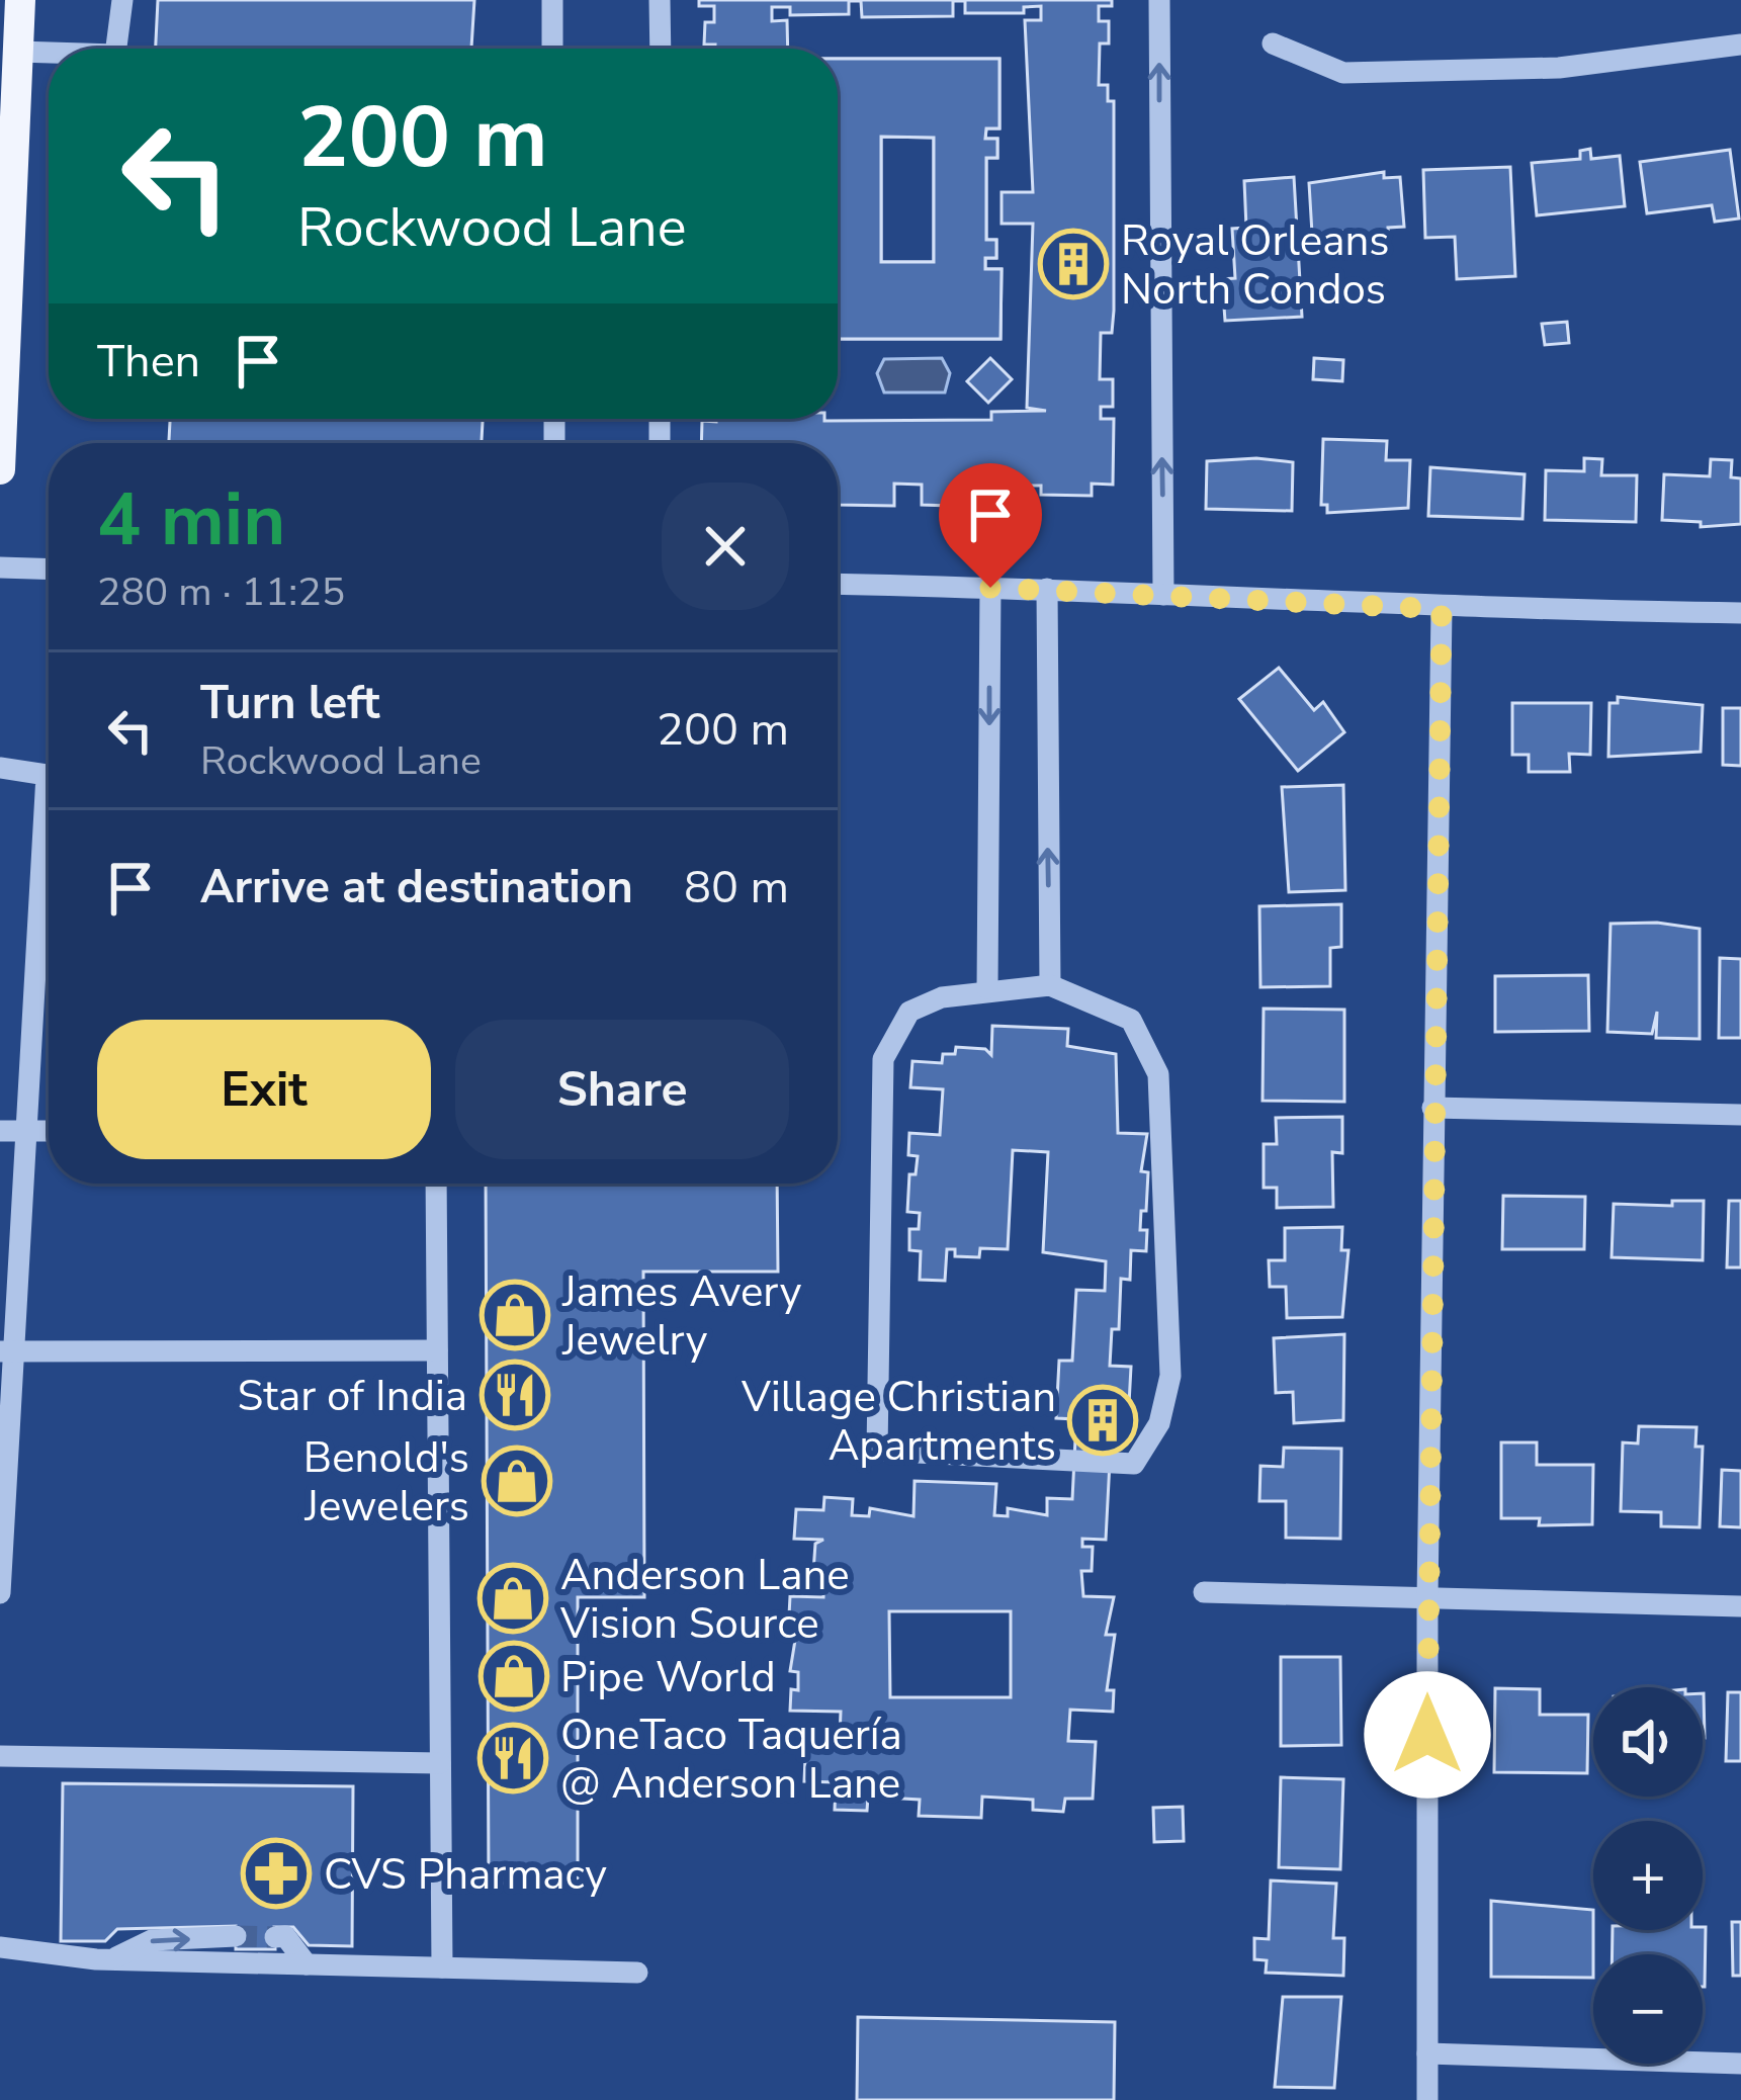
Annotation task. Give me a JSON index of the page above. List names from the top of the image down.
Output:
{
  "places": {
    "building": ["Royal Orleans North Condos", "Village Christian Apartments"],
    "shop": [
      "James Avery Jewelry",
      "Benold's Jewelers",
      "Anderson Lane Vision Source",
      "Pipe World"
    ],
    "restaurant": ["Star of India", "OneTaco Taquería @ Anderson Lane"],
    "pharmacy": ["CVS Pharmacy"]
  },
  "page": {
    "turn": ["200 m", "Rockwood Lane"],
    "then": "Then",
    "heading": ["4 min", "280 m · 11:25"],
    "list": [
      {
        "name": "Turn left",
        "note": "Rockwood Lane",
        "value": "200 m"
      },
      {
        "name": "Arrive at destination",
        "value": "80 m"
      }
    ],
    "buttons": ["Exit", "Share"],
    "map_buttons": ["+", "−"]
  }
}
